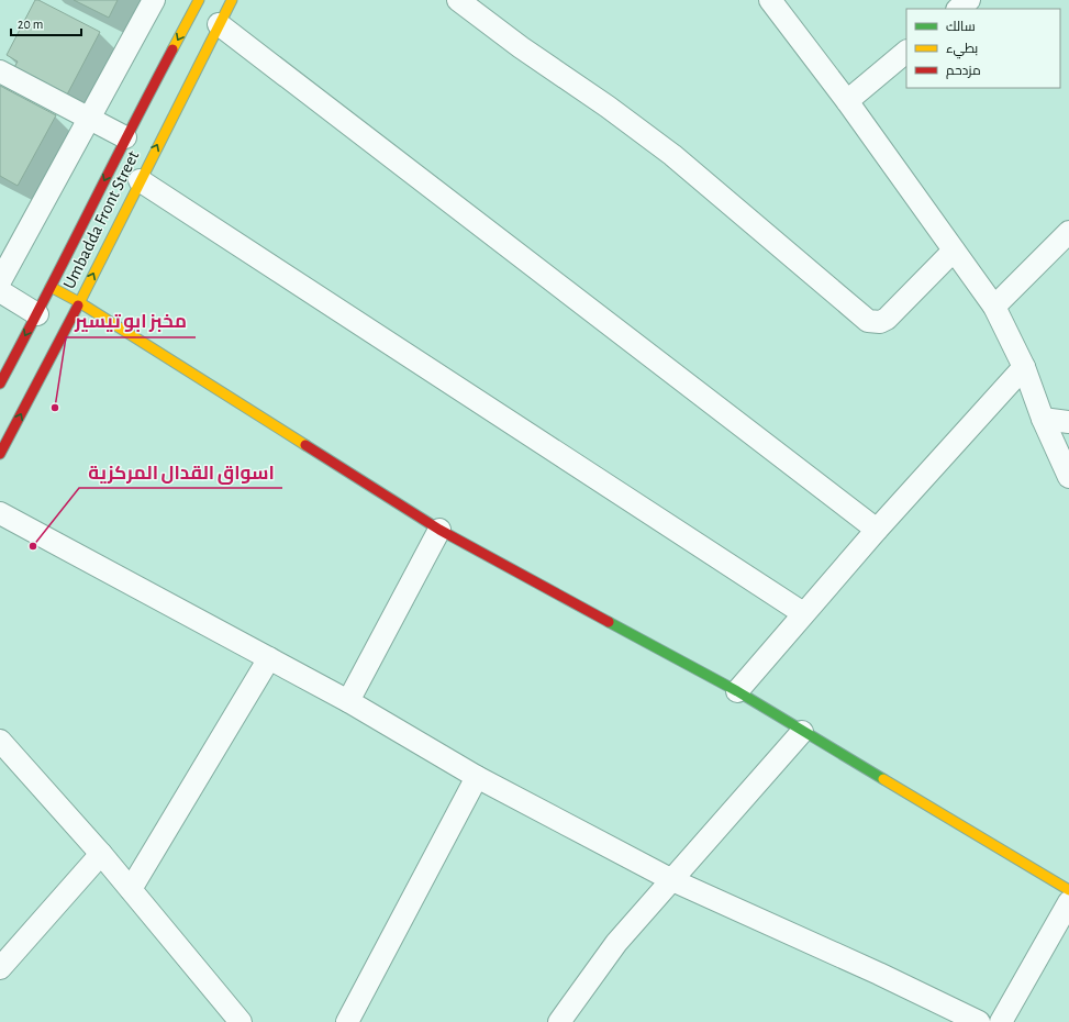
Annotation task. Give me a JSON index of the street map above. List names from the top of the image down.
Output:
{
  "streets": {
    "street": ["Umbadda Front Street"]
  },
  "places": ["مخبز ابو تيسير", "اسواق القدال المركزية"],
  "legend": ["سالك", "بطيء", "مزدحم"],
  "scale_bar": "20 m"
}
